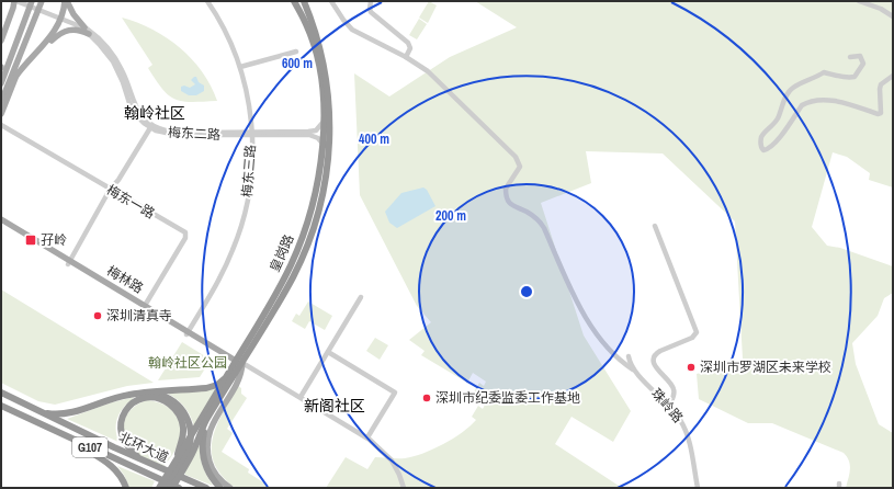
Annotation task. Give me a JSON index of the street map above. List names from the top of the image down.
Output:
{
  "streets": {
    "highway": ["皇岗路", "G107", "北环大道"],
    "main road": ["梅林路"],
    "street": [
      "梅东二路",
      "梅东三路",
      "梅东一路",
      "珠岭路"
    ]
  },
  "crossings": [
    ["梅东二路", "梅东三路"],
    ["梅东二路", "皇岗路"],
    ["梅东三路", "梅林路"],
    ["梅东一路", "梅林路"],
    ["皇岗路", "梅林路"]
  ],
  "districts": ["翰岭社区", "新阁社区"],
  "parks": ["翰岭社区公园"],
  "places": {
    "transit": ["孖岭"],
    "other": ["深圳清真寺", "深圳市罗湖区未来学校", "深圳市纪委监委工作基地"]
  },
  "rings": ["600 m", "400 m", "200 m"]
}
